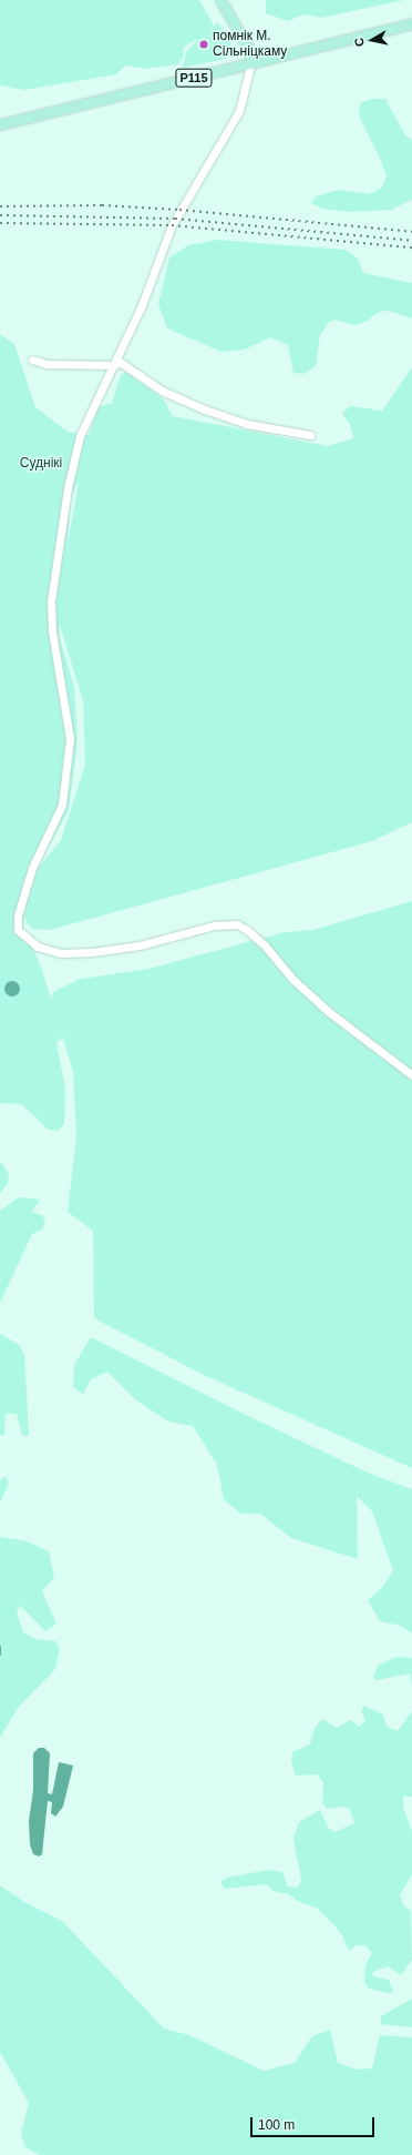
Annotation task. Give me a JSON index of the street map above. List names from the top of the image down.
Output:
{
  "streets": {
    "main road": ["Р115"]
  },
  "parks": ["Суднікі"],
  "places": ["помнік М. Сільніцкаму"],
  "scale_bar": "100 m",
  "north": "left"
}
